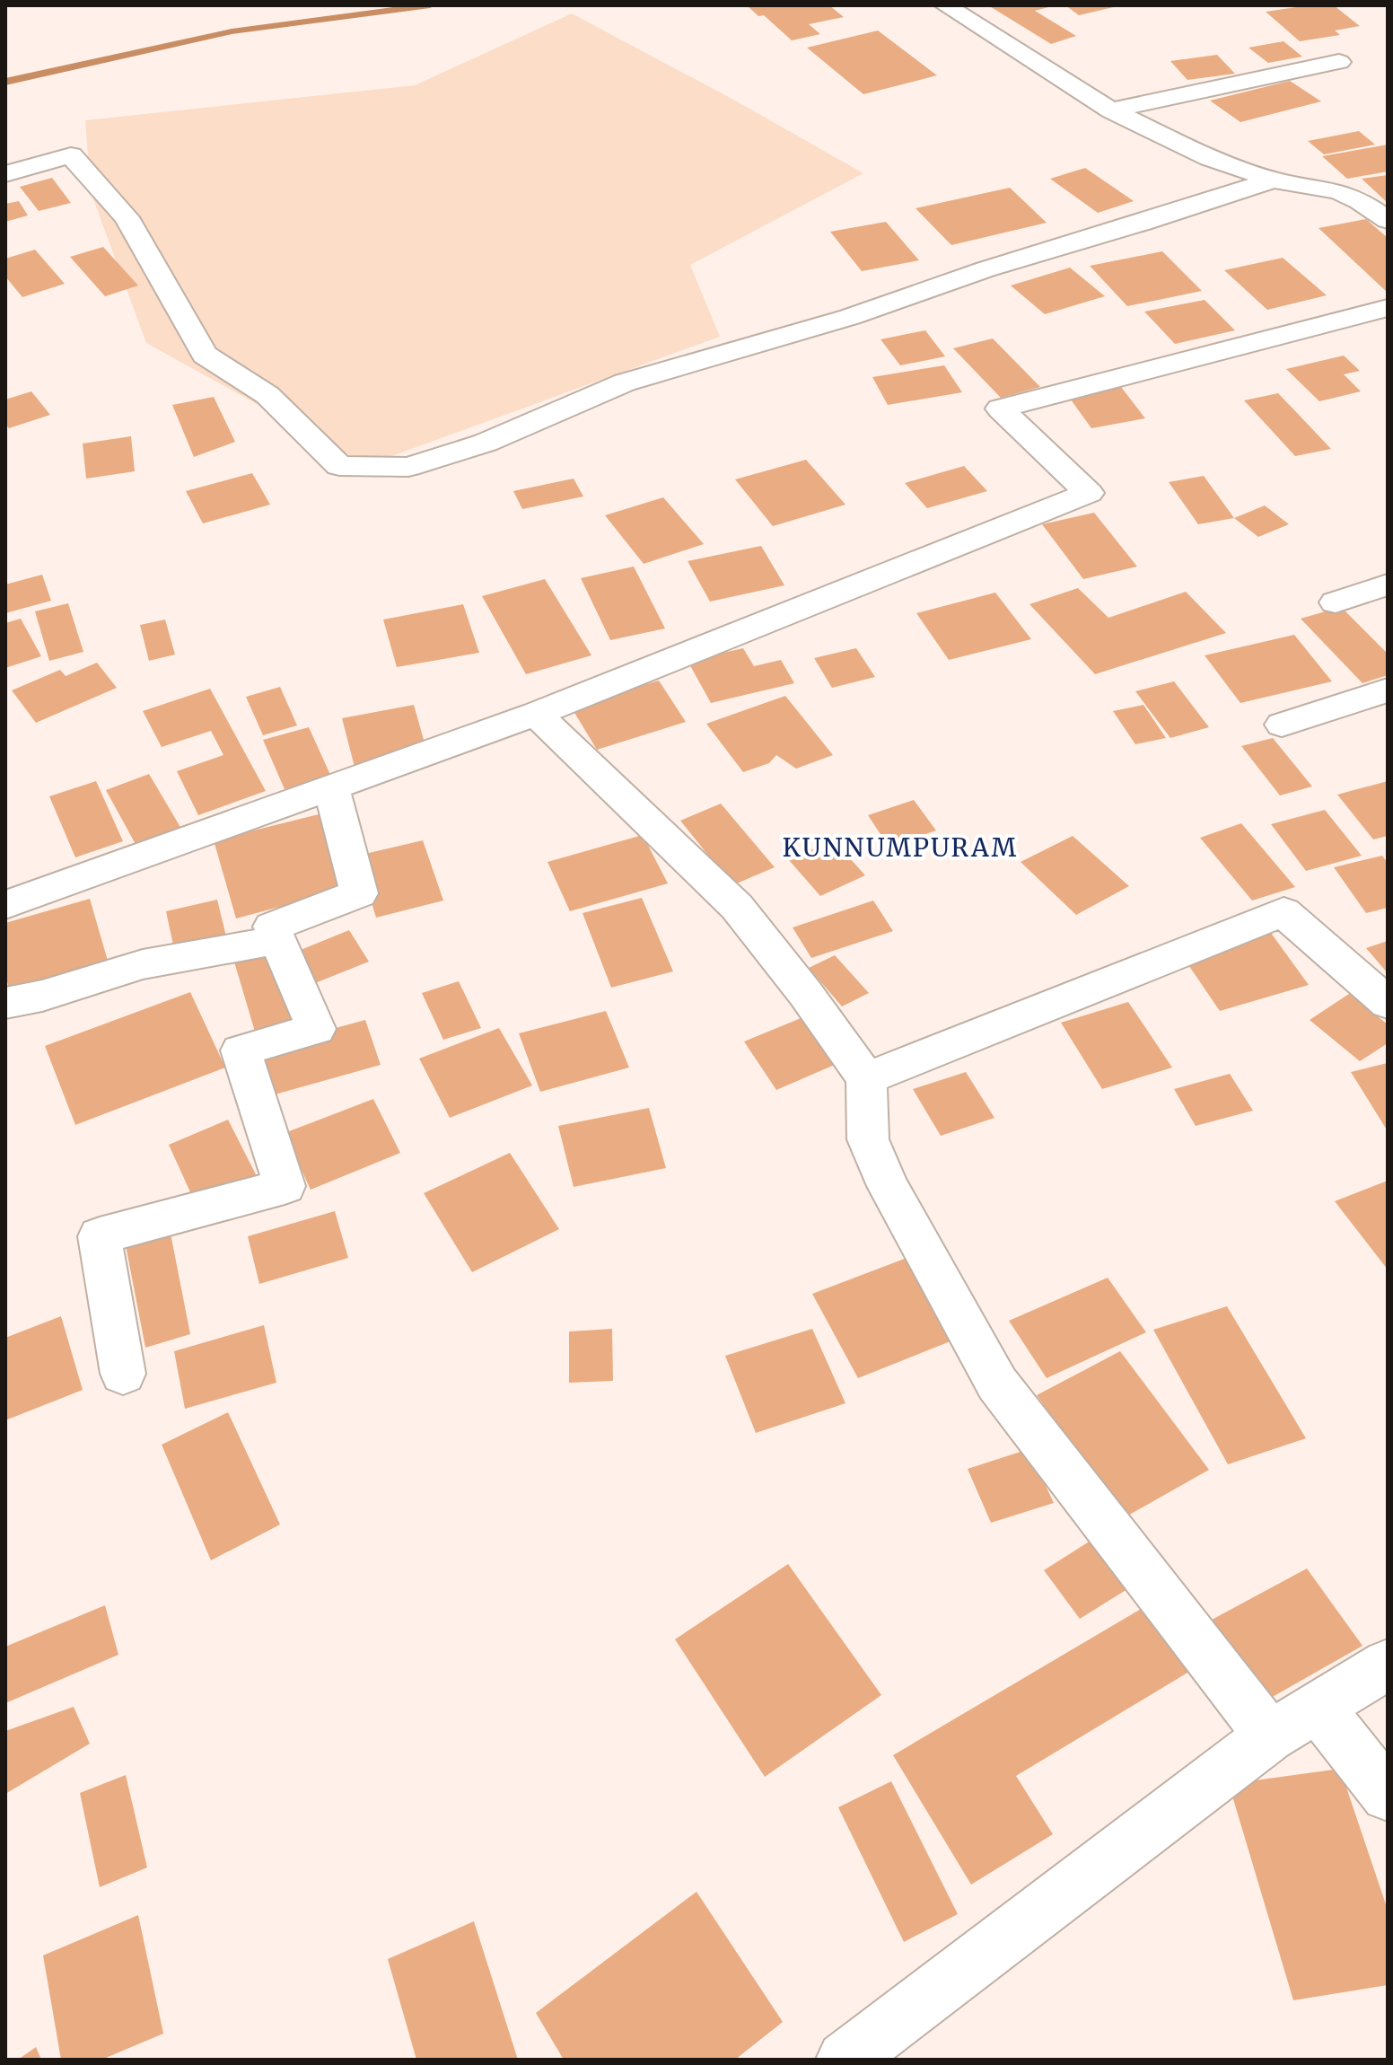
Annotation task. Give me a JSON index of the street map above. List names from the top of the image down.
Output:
{
  "districts": ["KUNNUMPURAM"]
}
